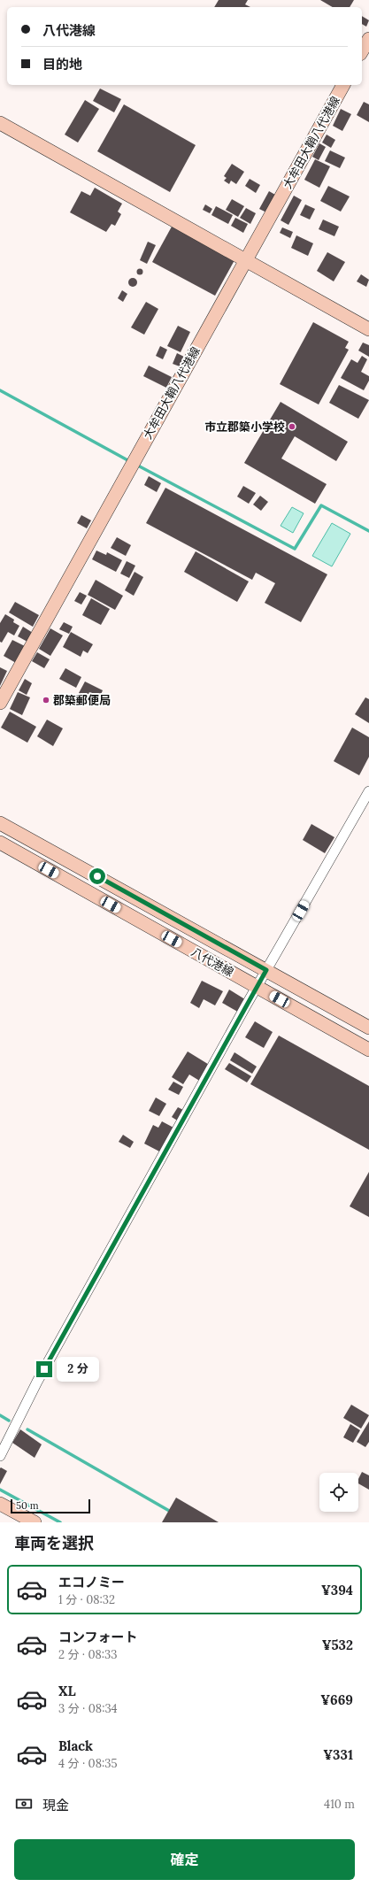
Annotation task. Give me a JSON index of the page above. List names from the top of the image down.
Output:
{
  "streets": {
    "main road": ["大牟田大鞘八代港線", "八代港線"]
  },
  "places": ["市立郡築小学校", "郡築郵便局"],
  "scale_bar": "50 m",
  "page": {
    "banner": ["八代港線", "目的地"],
    "bubble": "2 分",
    "scale": "50 m",
    "heading": "車両を選択",
    "list": [
      {
        "name": "エコノミー",
        "note": "1 分 · 08:32",
        "value": "¥394"
      },
      {
        "name": "コンフォート",
        "note": "2 分 · 08:33",
        "value": "¥532"
      },
      {
        "name": "XL",
        "note": "3 分 · 08:34",
        "value": "¥669"
      },
      {
        "name": "Black",
        "note": "4 分 · 08:35",
        "value": "¥331"
      }
    ],
    "pay": ["現金", "410 m"],
    "buttons": "確定"
  }
}
